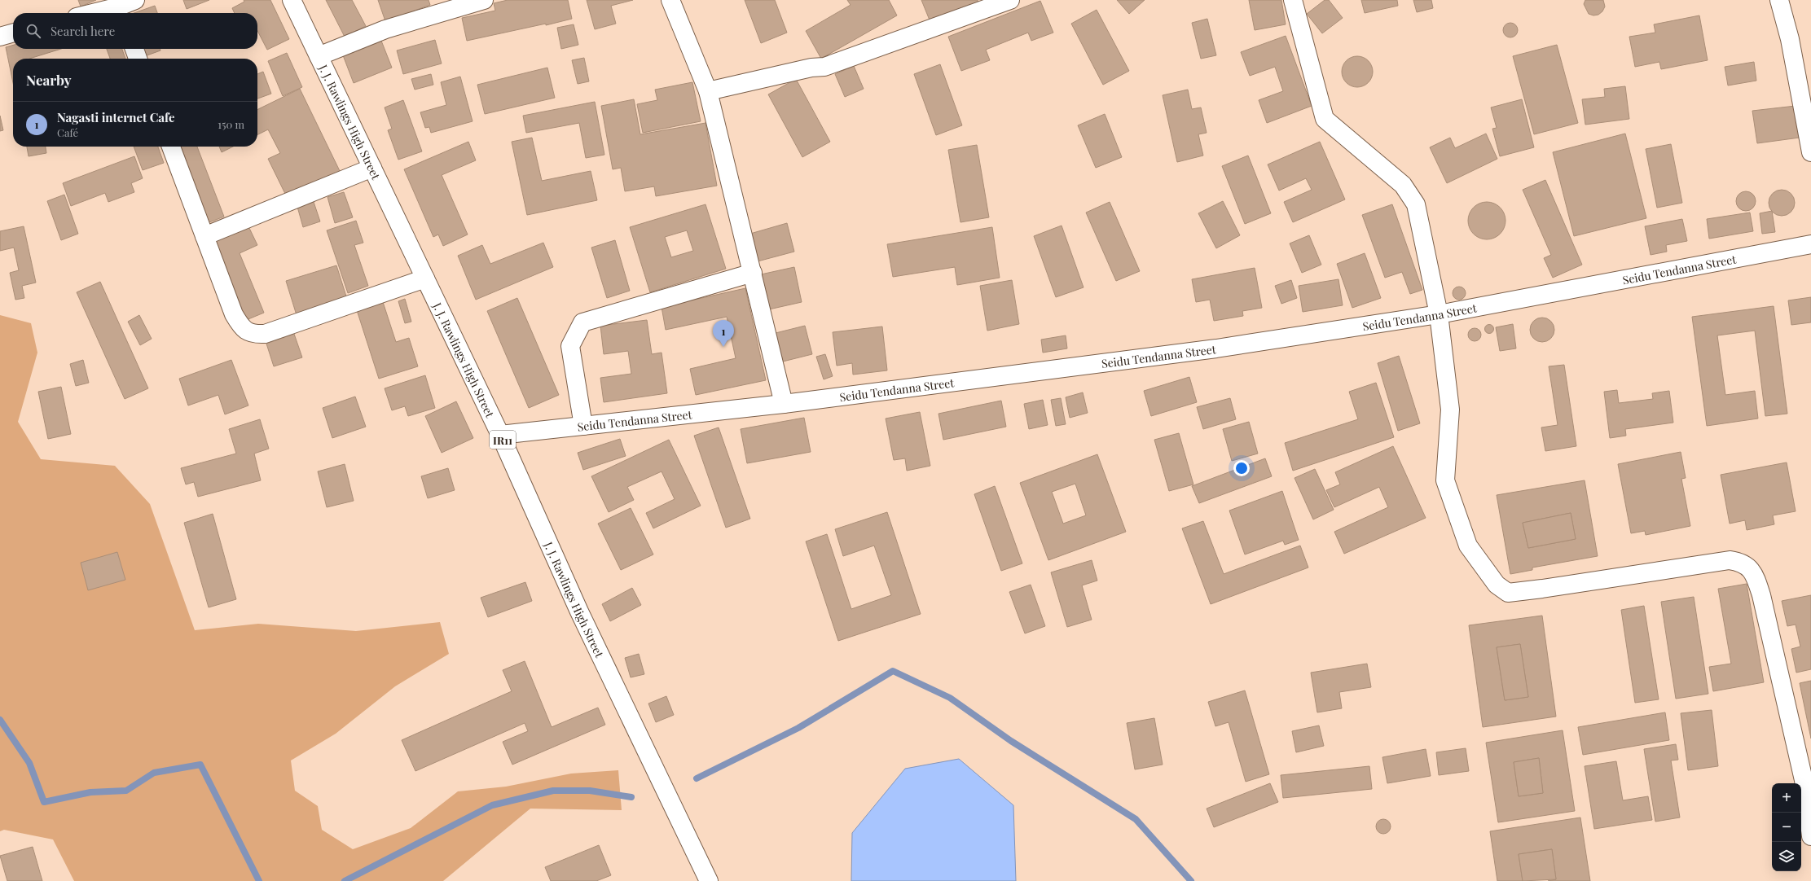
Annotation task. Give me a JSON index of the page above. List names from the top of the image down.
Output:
{
  "streets": {
    "street": ["J. J. Rawlings High Street", "Seidu Tendanna Street", "IR11"]
  },
  "crossings": [
    ["J. J. Rawlings High Street", "Seidu Tendanna Street"]
  ],
  "page": {
    "search": "Search here",
    "heading": "Nearby",
    "list": [
      {
        "mark": "1",
        "name": "Nagasti internet Cafe",
        "note": "Café",
        "value": "150 m"
      }
    ],
    "pins": "1",
    "map_buttons": ["+", "−"]
  }
}
